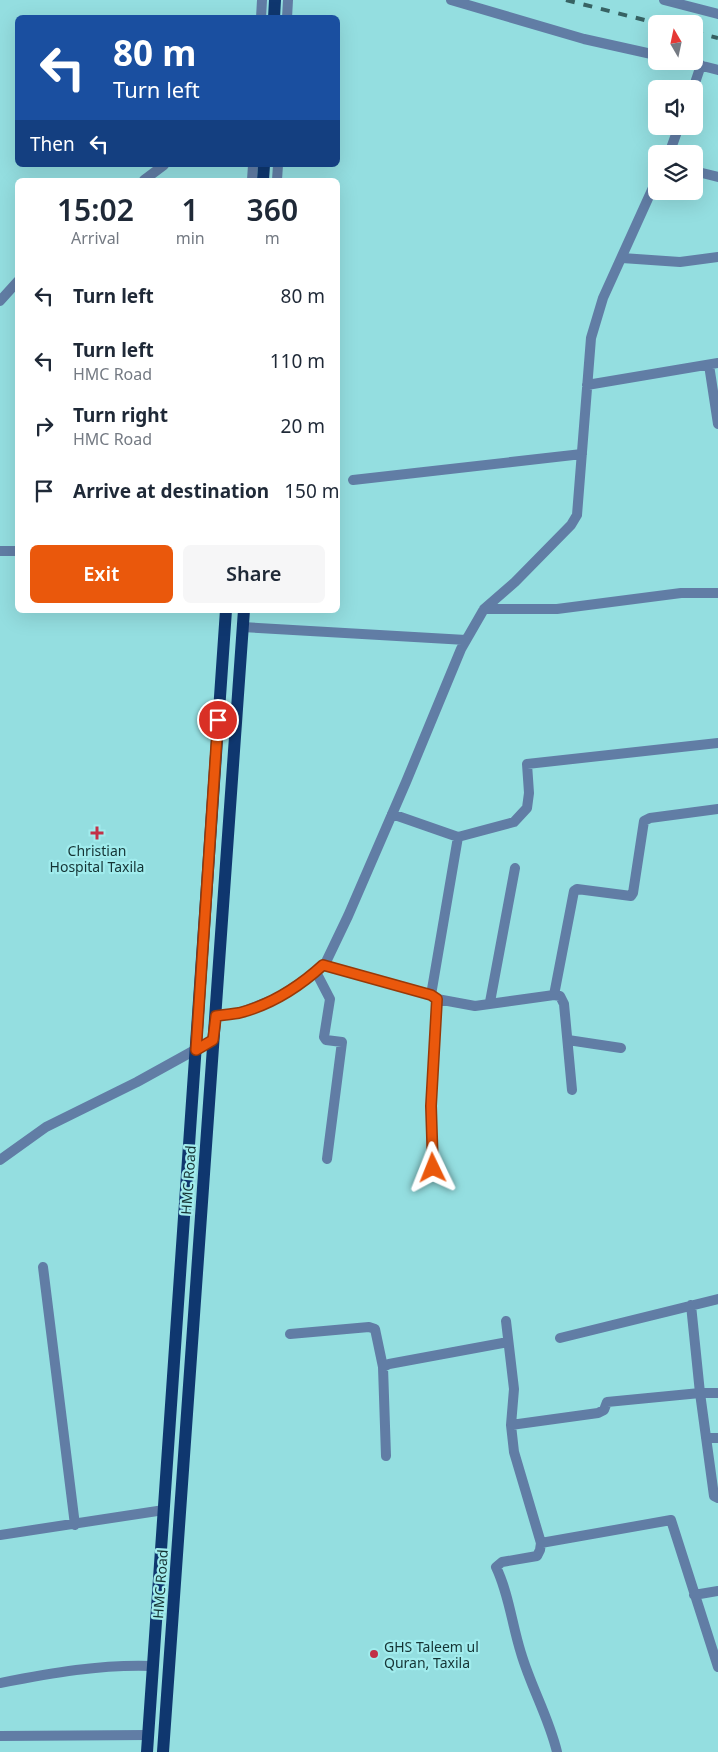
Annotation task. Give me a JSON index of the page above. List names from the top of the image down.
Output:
{
  "streets": {
    "main road": ["HMC Road"]
  },
  "places": {
    "health": ["Christian Hospital Taxila"],
    "other": ["GHS Taleem ul Quran, Taxila"]
  },
  "north": "top",
  "page": {
    "turn": ["80 m", "Turn left"],
    "then": "Then",
    "eta": [
      "15:02",
      "Arrival",
      "1",
      "min",
      "360",
      "m"
    ],
    "list": [
      {
        "name": "Turn left",
        "value": "80 m"
      },
      {
        "name": "Turn left",
        "note": "HMC Road",
        "value": "110 m"
      },
      {
        "name": "Turn right",
        "note": "HMC Road",
        "value": "20 m"
      },
      {
        "name": "Arrive at destination",
        "value": "150 m"
      }
    ],
    "buttons": ["Exit", "Share"]
  }
}
